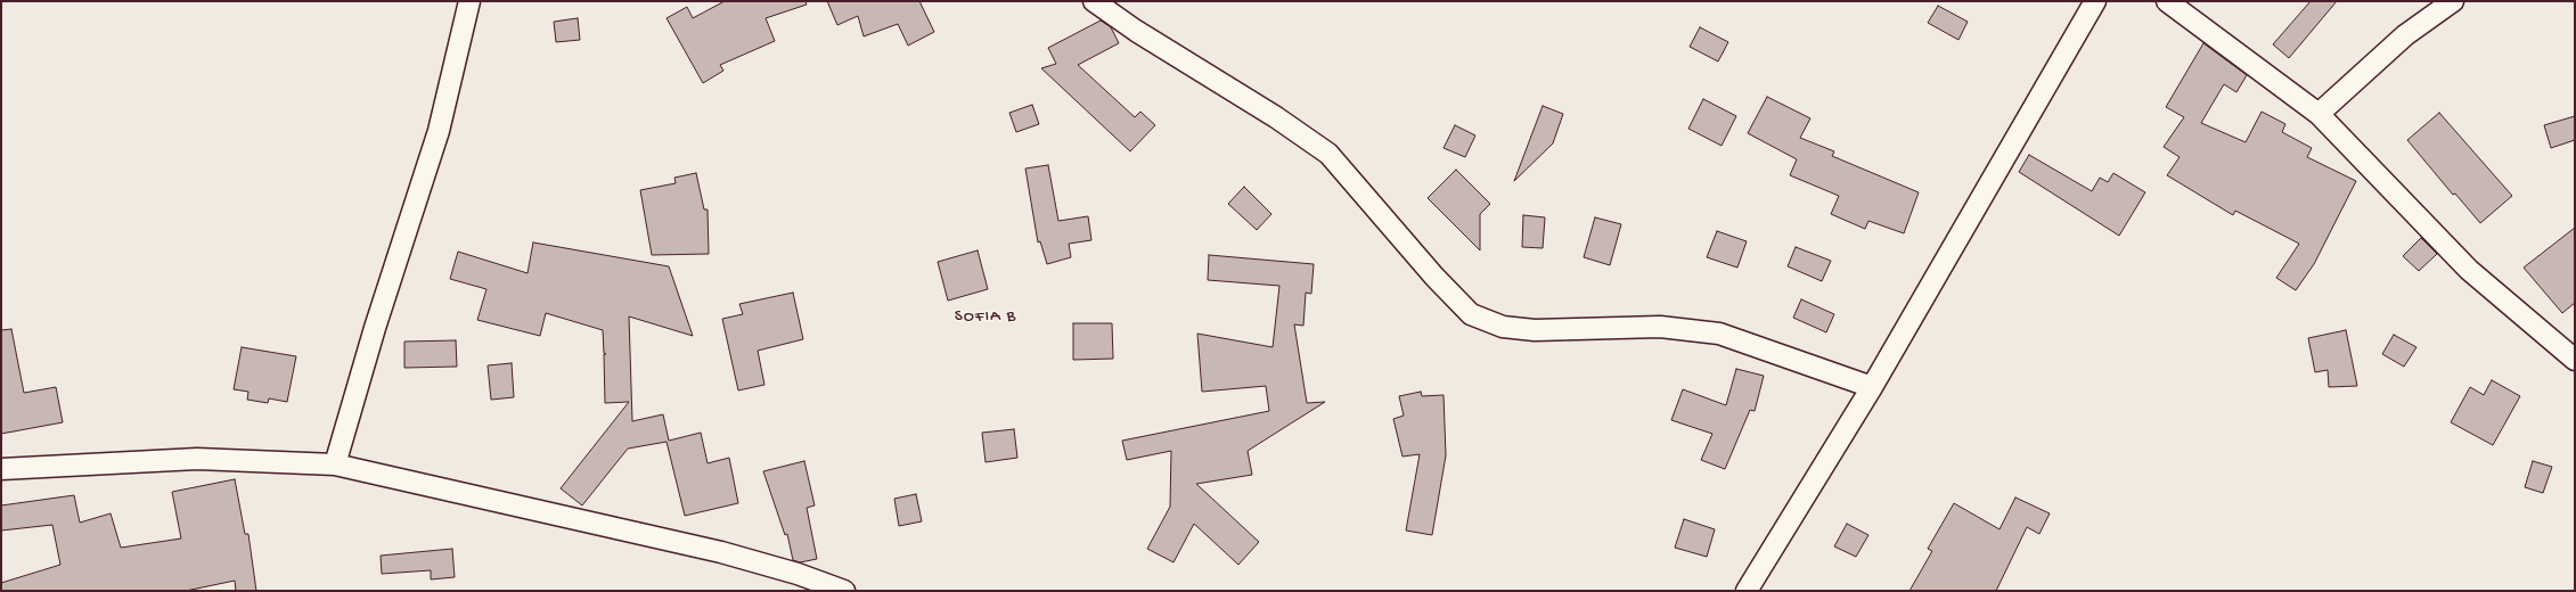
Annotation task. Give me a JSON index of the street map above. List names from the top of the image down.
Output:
{
  "districts": ["SOFIA B"]
}
